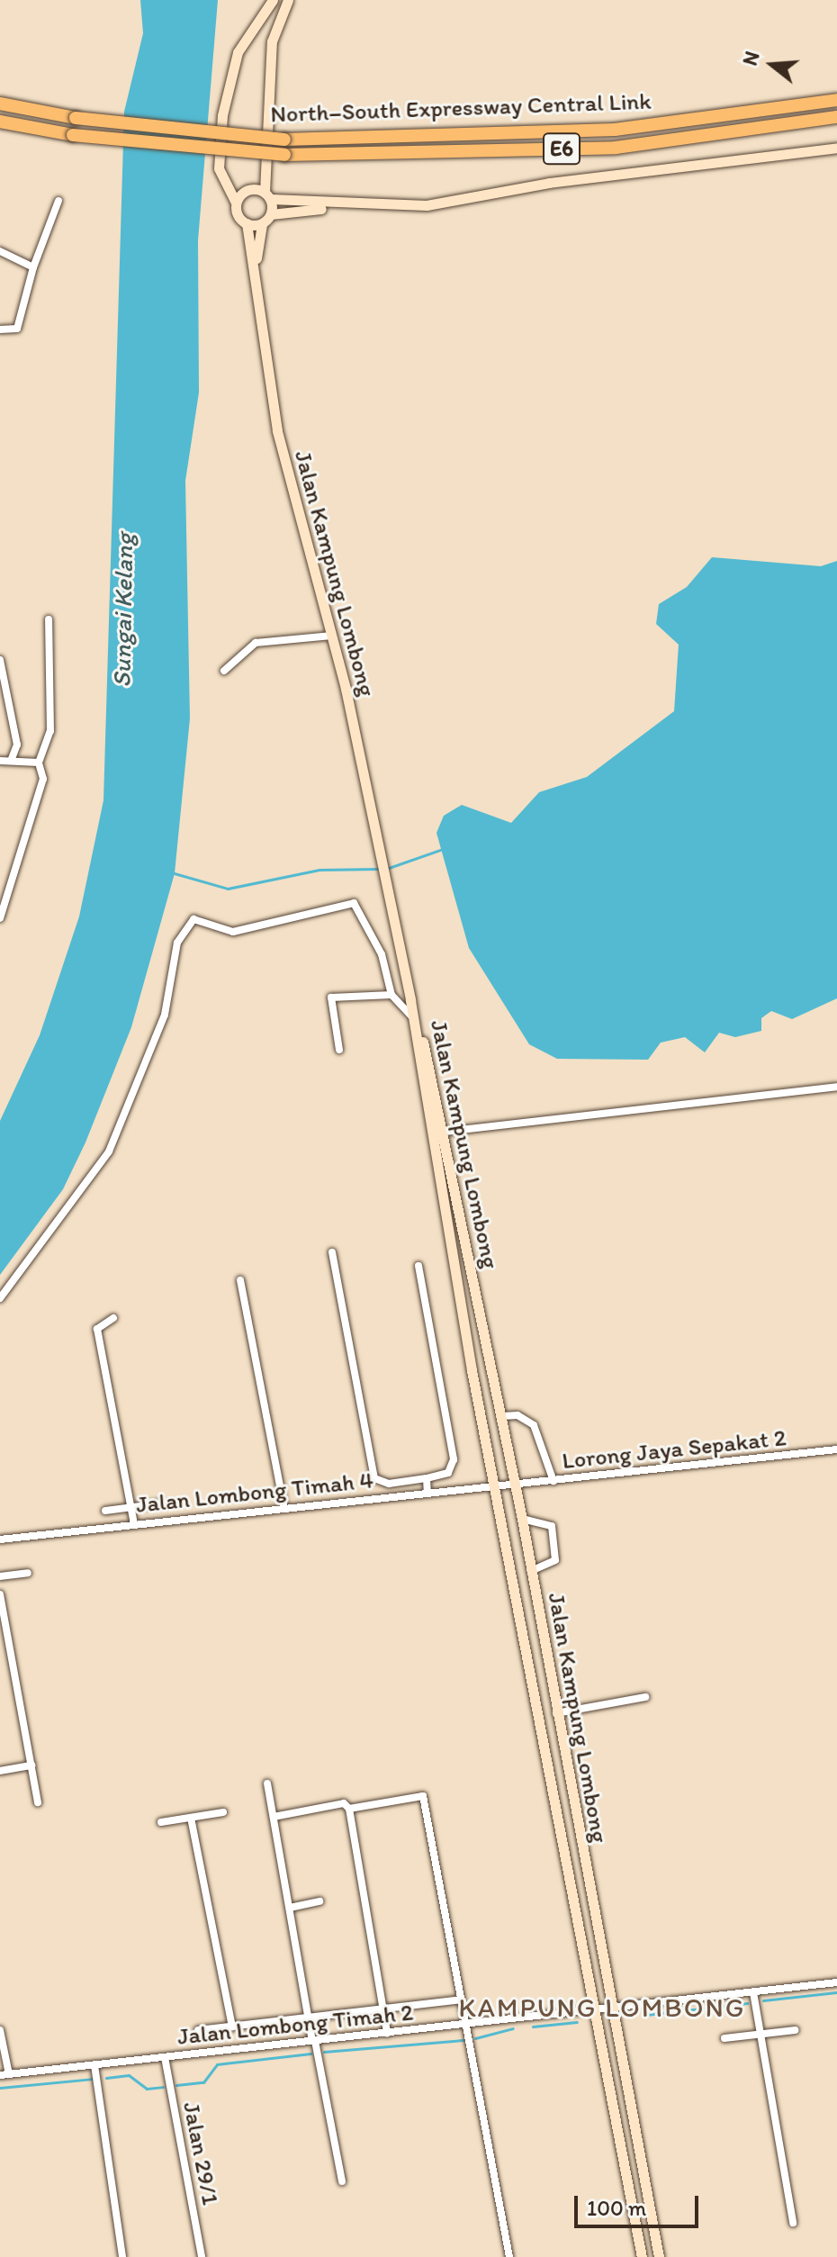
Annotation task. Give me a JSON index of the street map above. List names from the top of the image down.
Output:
{
  "streets": {
    "highway": ["North–South Expressway Central Link", "E6"],
    "street": [
      "Jalan Kampung Lombong",
      "Lorong Jaya Sepakat 2",
      "Jalan Lombong Timah 4",
      "Jalan Lombong Timah 2",
      "Jalan 29/1"
    ]
  },
  "crossings": [
    ["Jalan Kampung Lombong", "Lorong Jaya Sepakat 2"],
    ["Jalan Kampung Lombong", "Jalan Lombong Timah 4"],
    ["Jalan Kampung Lombong", "Jalan Lombong Timah 2"],
    ["Lorong Jaya Sepakat 2", "Jalan Lombong Timah 4"],
    ["Jalan Lombong Timah 2", "Jalan 29/1"]
  ],
  "districts": ["KAMPUNG LOMBONG"],
  "water": ["Sungai Kelang"],
  "scale_bar": "100 m",
  "north": "left"
}
